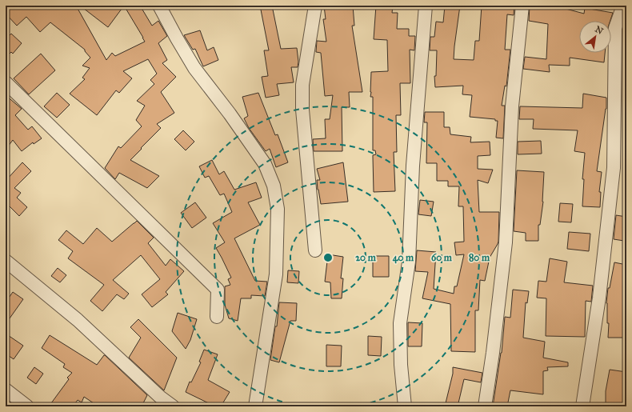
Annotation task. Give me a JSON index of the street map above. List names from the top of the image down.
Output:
{
  "north": "top right",
  "rings": [
    "20 m",
    "40 m",
    "60 m",
    "80 m"
  ]
}
